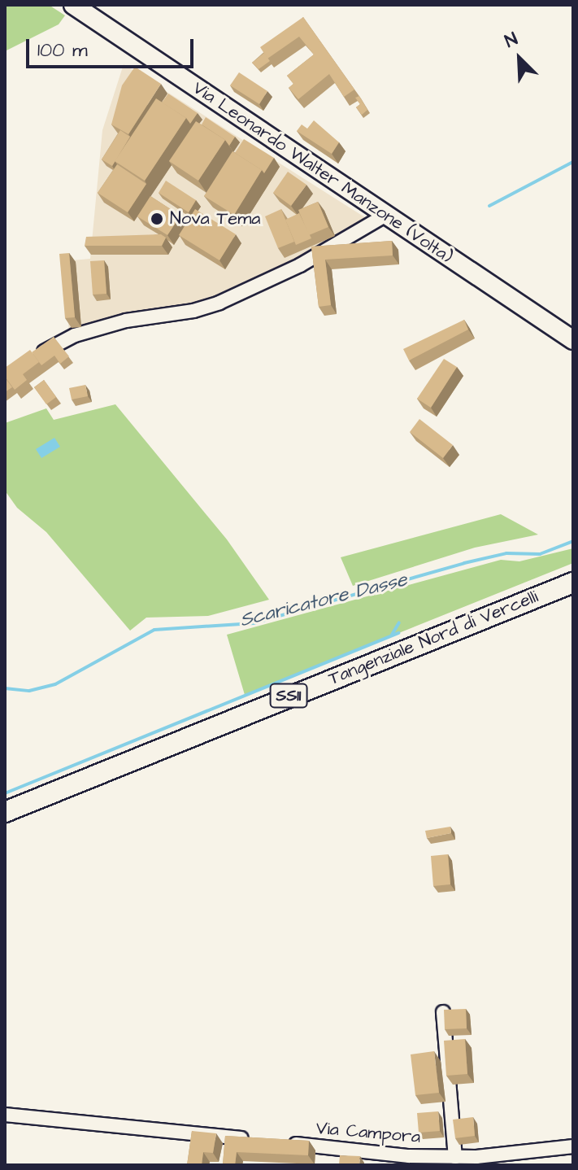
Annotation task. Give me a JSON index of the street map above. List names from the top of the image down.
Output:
{
  "streets": {
    "main road": ["Via Leonardo Walter Manzone (Volta)", "Tangenziale Nord di Vercelli", "SS11"],
    "street": ["Via Campora"]
  },
  "water": ["Scaricatore Dasse"],
  "places": ["Nova Tema"],
  "scale_bar": "100 m",
  "north": "top left"
}
